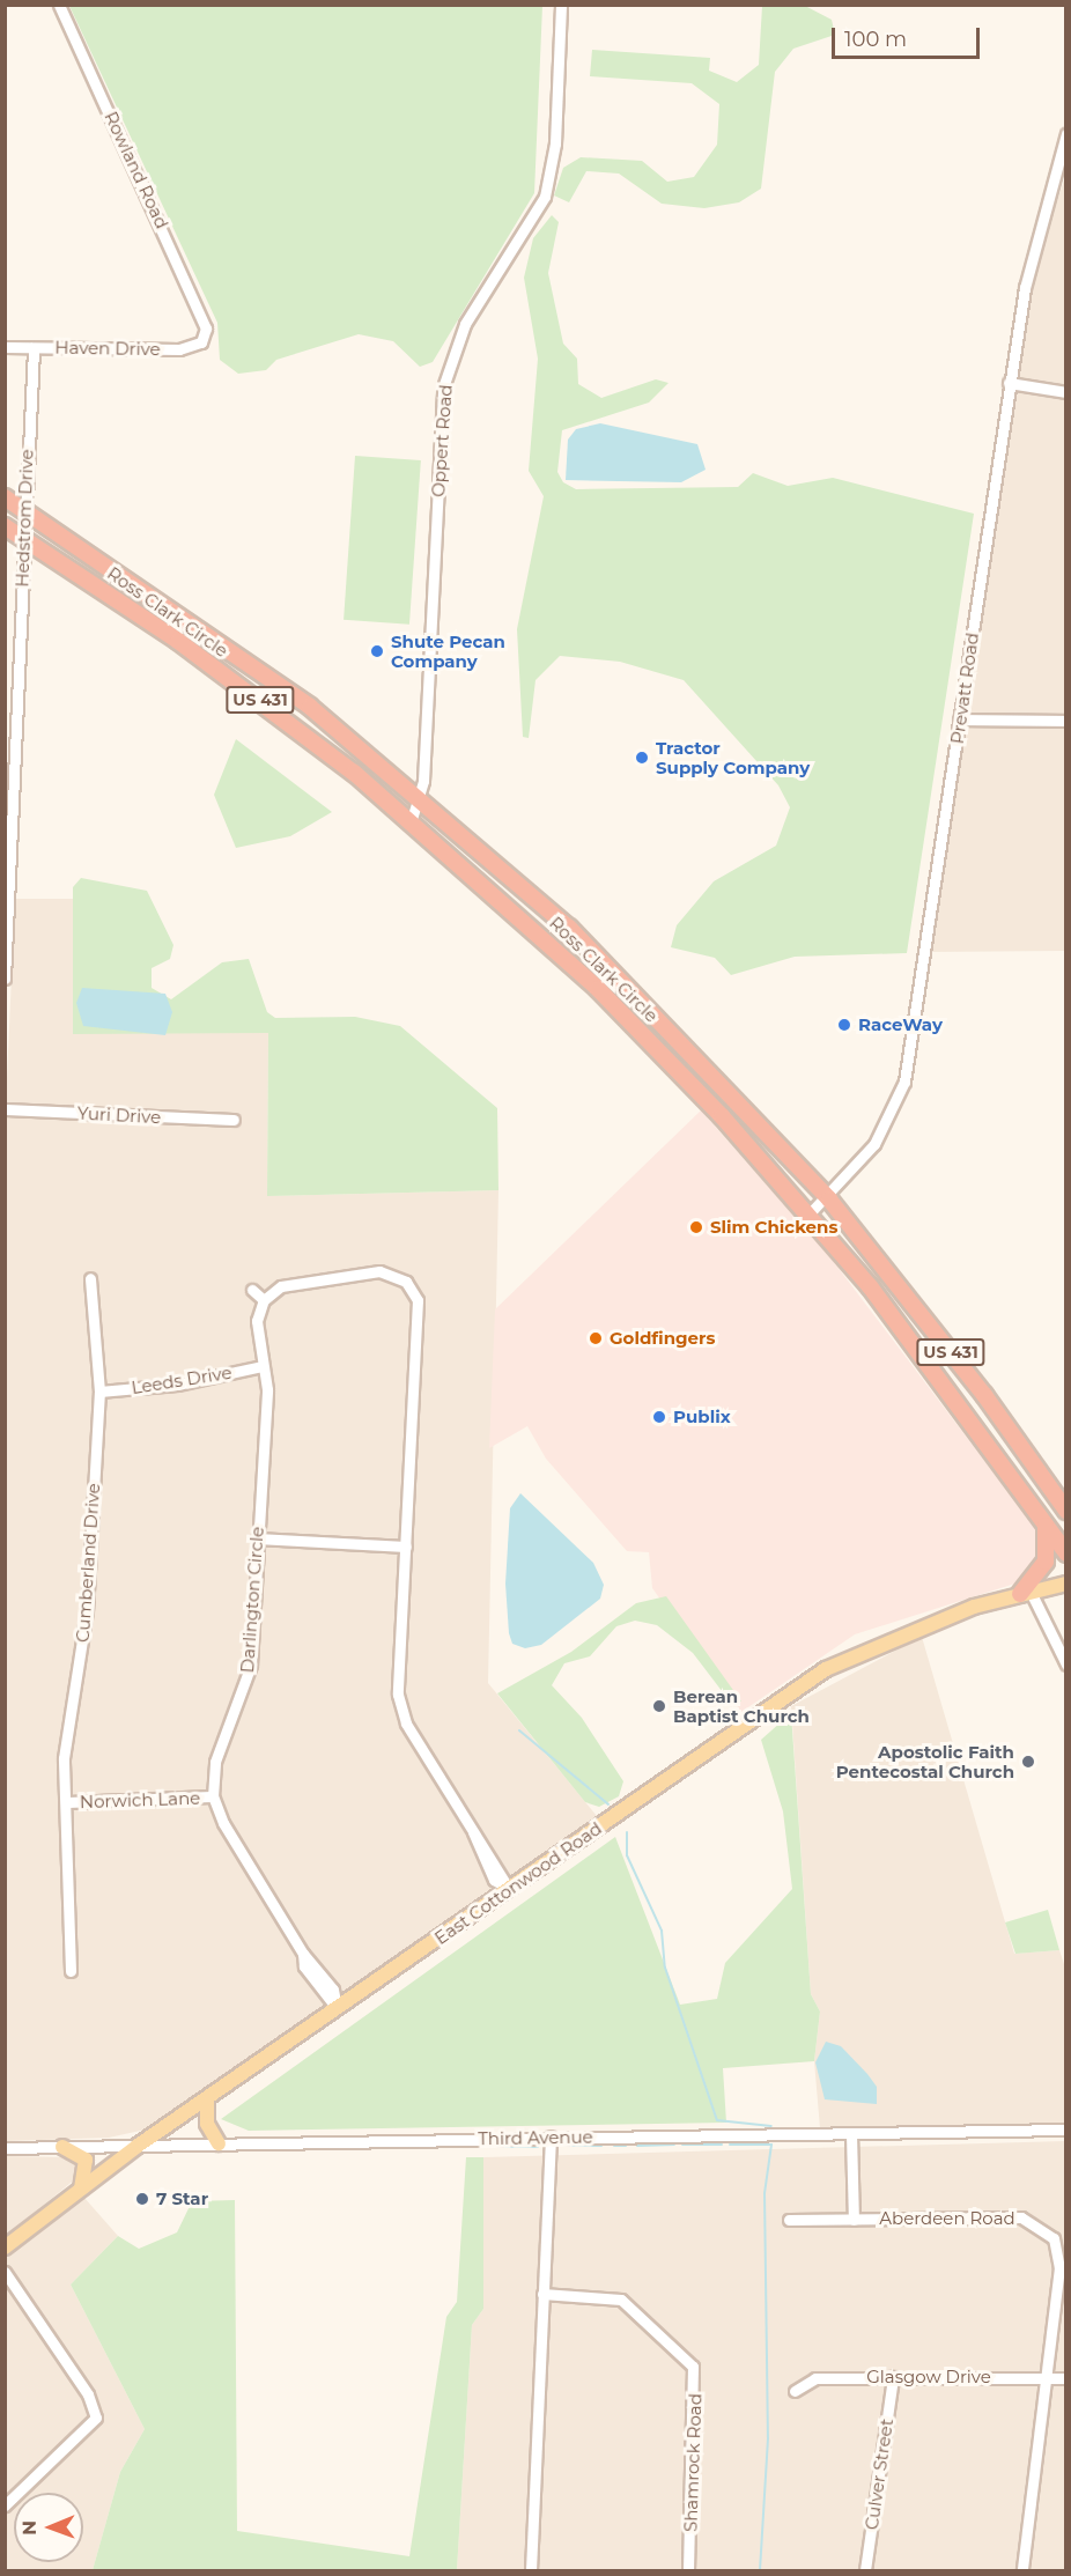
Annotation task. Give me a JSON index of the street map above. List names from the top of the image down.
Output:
{
  "streets": {
    "highway": ["Ross Clark Circle", "US 431"],
    "main road": ["East Cottonwood Road"],
    "street": [
      "Rowland Road",
      "Haven Drive",
      "Oppert Road",
      "Hedstrom Drive",
      "Prevatt Road",
      "Yuri Drive",
      "Leeds Drive",
      "Cumberland Drive",
      "Darlington Circle",
      "Norwich Lane",
      "Third Avenue",
      "Aberdeen Road",
      "Glasgow Drive",
      "Shamrock Road",
      "Culver Street"
    ]
  },
  "crossings": [
    ["Rowland Road", "Haven Drive"],
    ["Haven Drive", "Hedstrom Drive"],
    ["Oppert Road", "Ross Clark Circle"],
    ["Hedstrom Drive", "Ross Clark Circle"],
    ["Ross Clark Circle", "Prevatt Road"],
    ["Leeds Drive", "Cumberland Drive"],
    ["Leeds Drive", "Darlington Circle"],
    ["Cumberland Drive", "Norwich Lane"],
    ["Darlington Circle", "Norwich Lane"],
    ["East Cottonwood Road", "Third Avenue"],
    ["Aberdeen Road", "Glasgow Drive"],
    ["Glasgow Drive", "Culver Street"]
  ],
  "places": [
    "Shute Pecan Company",
    "Tractor Supply Company",
    "RaceWay",
    "Slim Chickens",
    "Goldfingers",
    "Publix",
    "Berean Baptist Church",
    "Apostolic Faith Pentecostal Church",
    "7 Star"
  ],
  "scale_bar": "100 m",
  "north": "left"
}
